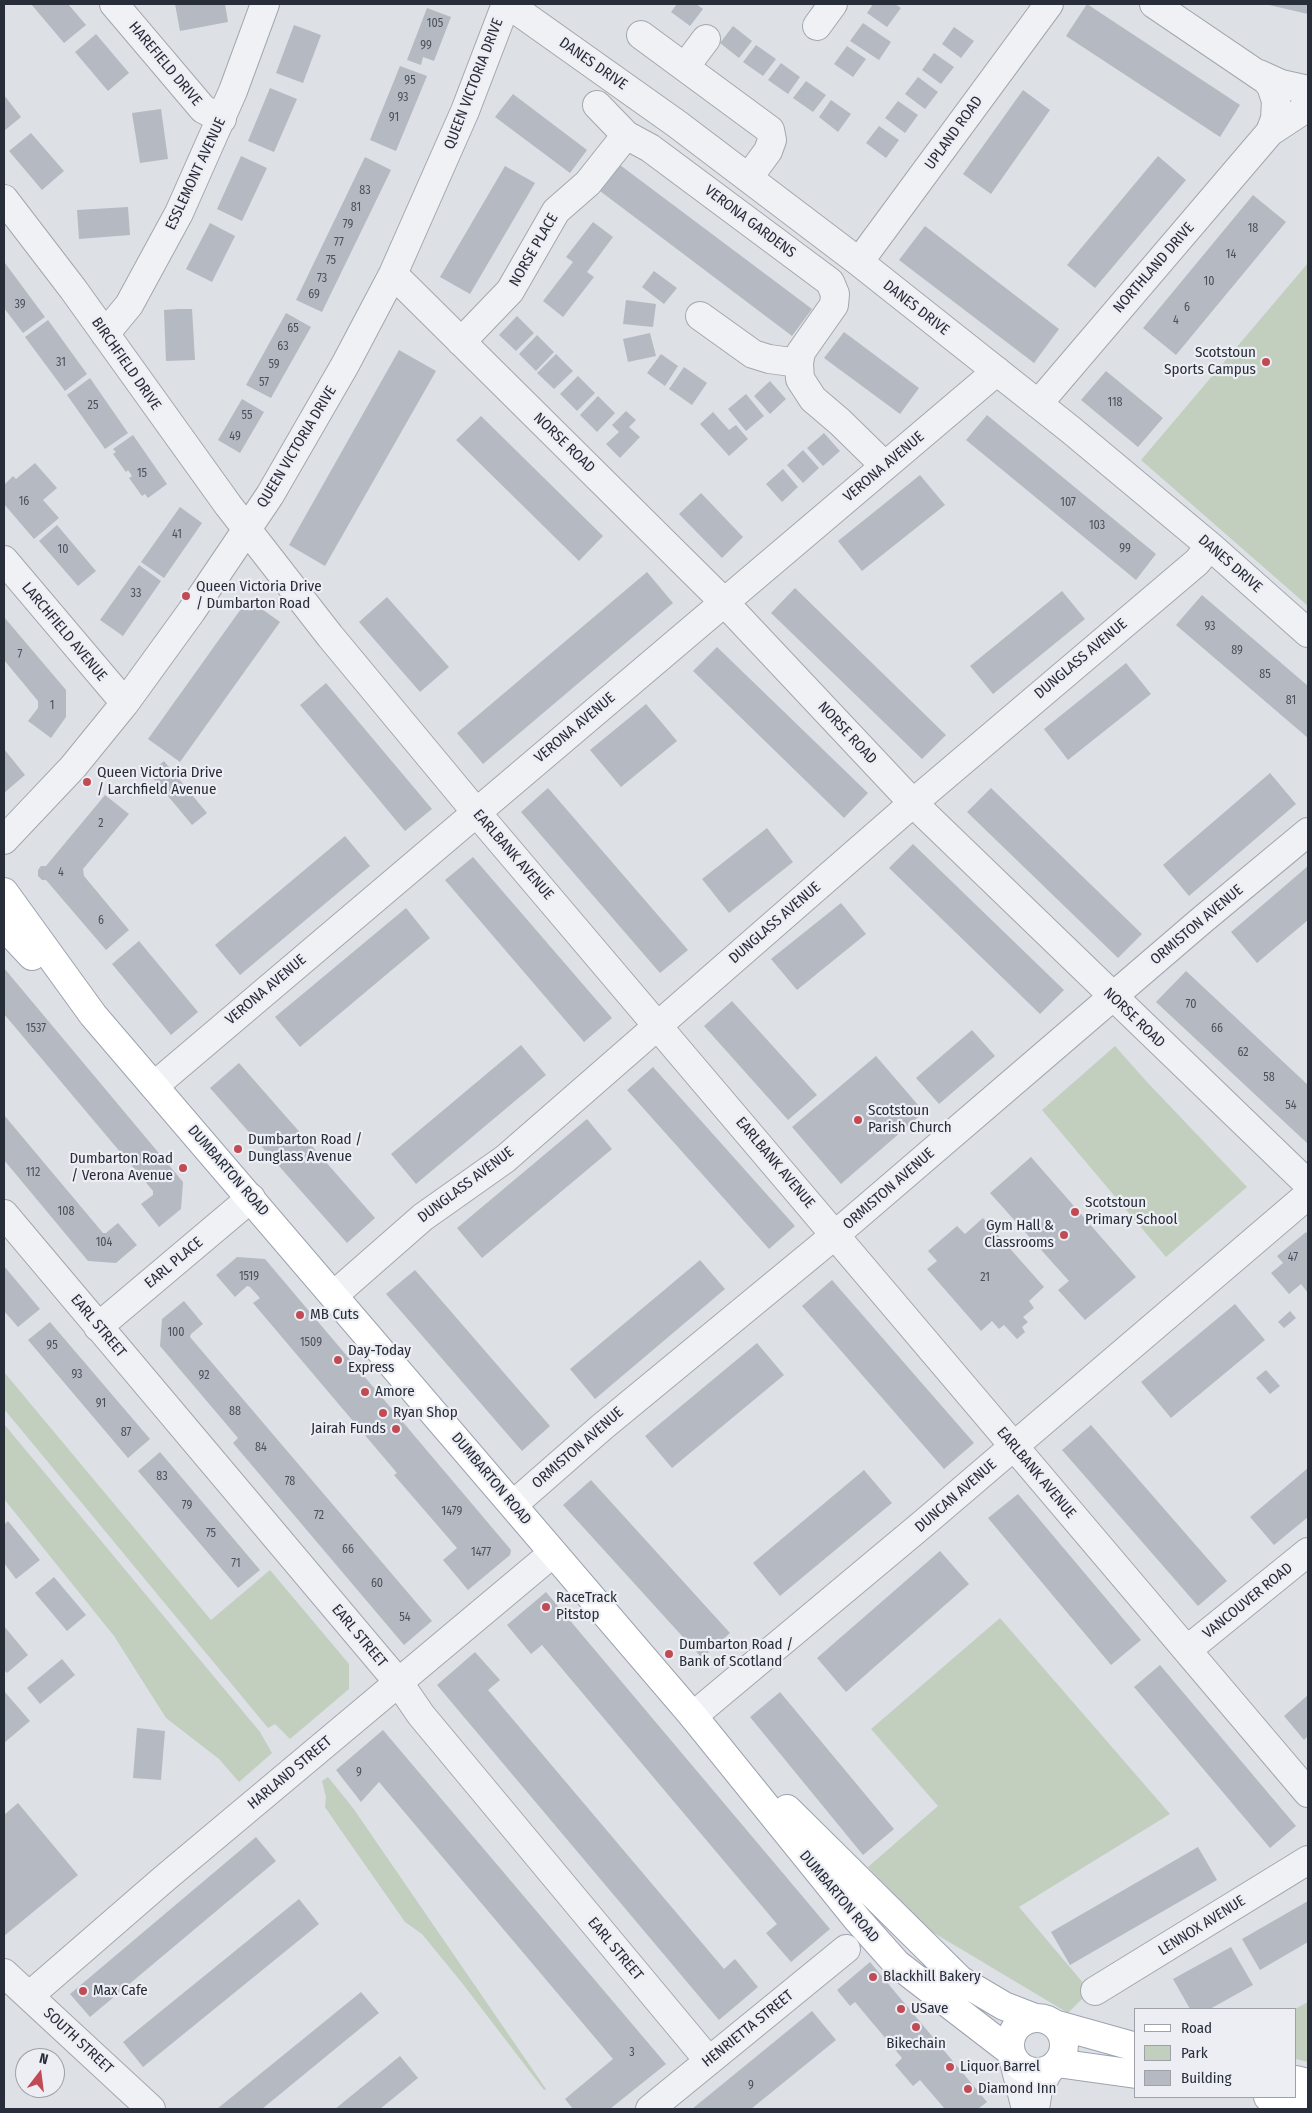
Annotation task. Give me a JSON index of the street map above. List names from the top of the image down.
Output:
{
  "streets": {
    "main road": ["DUMBARTON ROAD"],
    "street": [
      "HAREFIELD DRIVE",
      "DANES DRIVE",
      "QUEEN VICTORIA DRIVE",
      "UPLAND ROAD",
      "ESSLEMONT AVENUE",
      "VERONA GARDENS",
      "NORSE PLACE",
      "NORTHLAND DRIVE",
      "BIRCHFIELD DRIVE",
      "NORSE ROAD",
      "VERONA AVENUE",
      "LARCHFIELD AVENUE",
      "DUNGLASS AVENUE",
      "EARLBANK AVENUE",
      "ORMISTON AVENUE",
      "EARL PLACE",
      "EARL STREET",
      "DUNCAN AVENUE",
      "VANCOUVER ROAD",
      "HARLAND STREET",
      "LENNOX AVENUE",
      "HENRIETTA STREET",
      "SOUTH STREET"
    ]
  },
  "crossings": [
    ["HAREFIELD DRIVE", "ESSLEMONT AVENUE"],
    ["DANES DRIVE", "QUEEN VICTORIA DRIVE"],
    ["DANES DRIVE", "UPLAND ROAD"],
    ["DANES DRIVE", "NORTHLAND DRIVE"],
    ["DANES DRIVE", "VERONA AVENUE"],
    ["DANES DRIVE", "DUNGLASS AVENUE"],
    ["QUEEN VICTORIA DRIVE", "BIRCHFIELD DRIVE"],
    ["QUEEN VICTORIA DRIVE", "NORSE ROAD"],
    ["QUEEN VICTORIA DRIVE", "LARCHFIELD AVENUE"],
    ["QUEEN VICTORIA DRIVE", "EARLBANK AVENUE"],
    ["ESSLEMONT AVENUE", "BIRCHFIELD DRIVE"],
    ["VERONA GARDENS", "NORSE PLACE"],
    ["NORSE PLACE", "NORSE ROAD"],
    ["BIRCHFIELD DRIVE", "EARLBANK AVENUE"],
    ["NORSE ROAD", "VERONA AVENUE"],
    ["NORSE ROAD", "DUNGLASS AVENUE"],
    ["NORSE ROAD", "ORMISTON AVENUE"],
    ["VERONA AVENUE", "EARLBANK AVENUE"],
    ["VERONA AVENUE", "DUMBARTON ROAD"],
    ["DUNGLASS AVENUE", "EARLBANK AVENUE"],
    ["DUNGLASS AVENUE", "DUMBARTON ROAD"],
    ["EARLBANK AVENUE", "ORMISTON AVENUE"],
    ["EARLBANK AVENUE", "DUNCAN AVENUE"],
    ["EARLBANK AVENUE", "VANCOUVER ROAD"],
    ["ORMISTON AVENUE", "DUMBARTON ROAD"],
    ["DUMBARTON ROAD", "EARL PLACE"],
    ["DUMBARTON ROAD", "DUNCAN AVENUE"],
    ["DUMBARTON ROAD", "HARLAND STREET"],
    ["EARL PLACE", "EARL STREET"],
    ["EARL STREET", "HARLAND STREET"],
    ["EARL STREET", "HENRIETTA STREET"],
    ["HARLAND STREET", "SOUTH STREET"]
  ],
  "places": [
    "Scotstoun Sports Campus",
    "Queen Victoria Drive / Dumbarton Road",
    "Queen Victoria Drive / Larchfield Avenue",
    "Scotstoun Parish Church",
    "Dumbarton Road / Dunglass Avenue",
    "Dumbarton Road / Verona Avenue",
    "Scotstoun Primary School",
    "Gym Hall & Classrooms",
    "MB Cuts",
    "Day-Today Express",
    "Amore",
    "Ryan Shop",
    "Jairah Funds",
    "RaceTrack Pitstop",
    "Dumbarton Road / Bank of Scotland",
    "Blackhill Bakery",
    "Max Cafe",
    "USave",
    "Bikechain",
    "Liquor Barrel",
    "Diamond Inn"
  ],
  "house_numbers": [
    "105",
    "99",
    "95",
    "93",
    "91",
    "83",
    "81",
    "79",
    "18",
    "77",
    "14",
    "75",
    "73",
    "10",
    "69",
    "39",
    "6",
    "4",
    "65",
    "63",
    "31",
    "59",
    "57",
    "118",
    "25",
    "55",
    "49",
    "15",
    "16",
    "107",
    "103",
    "41",
    "99",
    "10",
    "33",
    "93",
    "89",
    "7",
    "85",
    "81",
    "1",
    "2",
    "4",
    "6",
    "70",
    "1537",
    "66",
    "62",
    "58",
    "54",
    "112",
    "108",
    "104",
    "47",
    "1519",
    "21",
    "100",
    "1509",
    "95",
    "93",
    "92",
    "91",
    "88",
    "87",
    "84",
    "83",
    "78",
    "79",
    "1479",
    "72",
    "75",
    "66",
    "1477",
    "71",
    "60",
    "54",
    "9",
    "3",
    "9"
  ],
  "legend": ["Road", "Park", "Building"],
  "north": "top"
}
